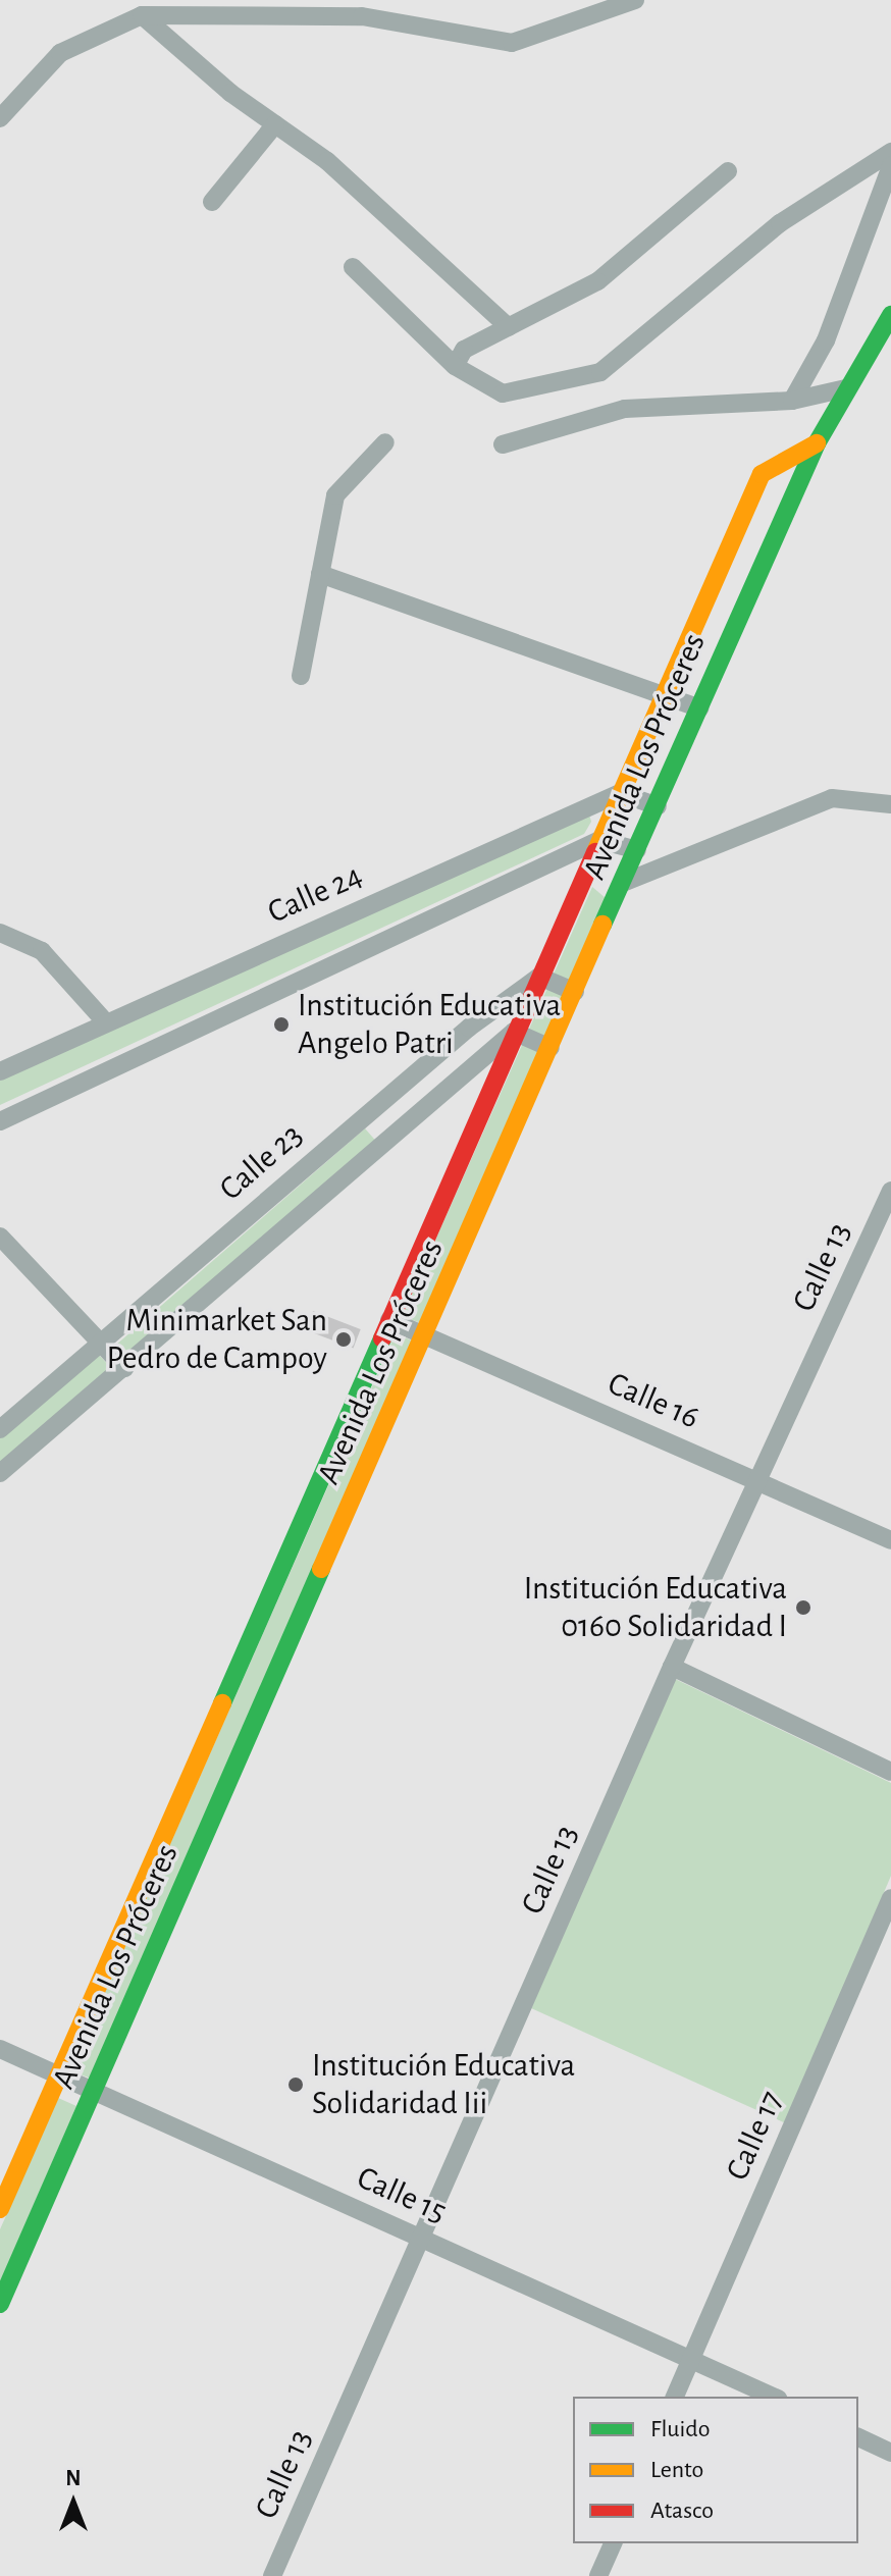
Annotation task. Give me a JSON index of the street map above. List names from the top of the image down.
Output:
{
  "streets": {
    "main road": ["Avenida Los Próceres"],
    "street": [
      "Calle 24",
      "Calle 23",
      "Calle 13",
      "Calle 16",
      "Calle 17",
      "Calle 15"
    ]
  },
  "crossings": [
    ["Avenida Los Próceres", "Calle 24"],
    ["Avenida Los Próceres", "Calle 23"],
    ["Avenida Los Próceres", "Calle 16"],
    ["Avenida Los Próceres", "Calle 15"],
    ["Calle 13", "Calle 16"],
    ["Calle 13", "Calle 15"],
    ["Calle 17", "Calle 15"]
  ],
  "places": [
    "Institución Educativa Angelo Patri",
    "Minimarket San Pedro de Campoy",
    "Institución Educativa 0160 Solidaridad I",
    "Institución Educativa Solidaridad Iii"
  ],
  "legend": ["Fluido", "Lento", "Atasco"],
  "north": "top"
}
